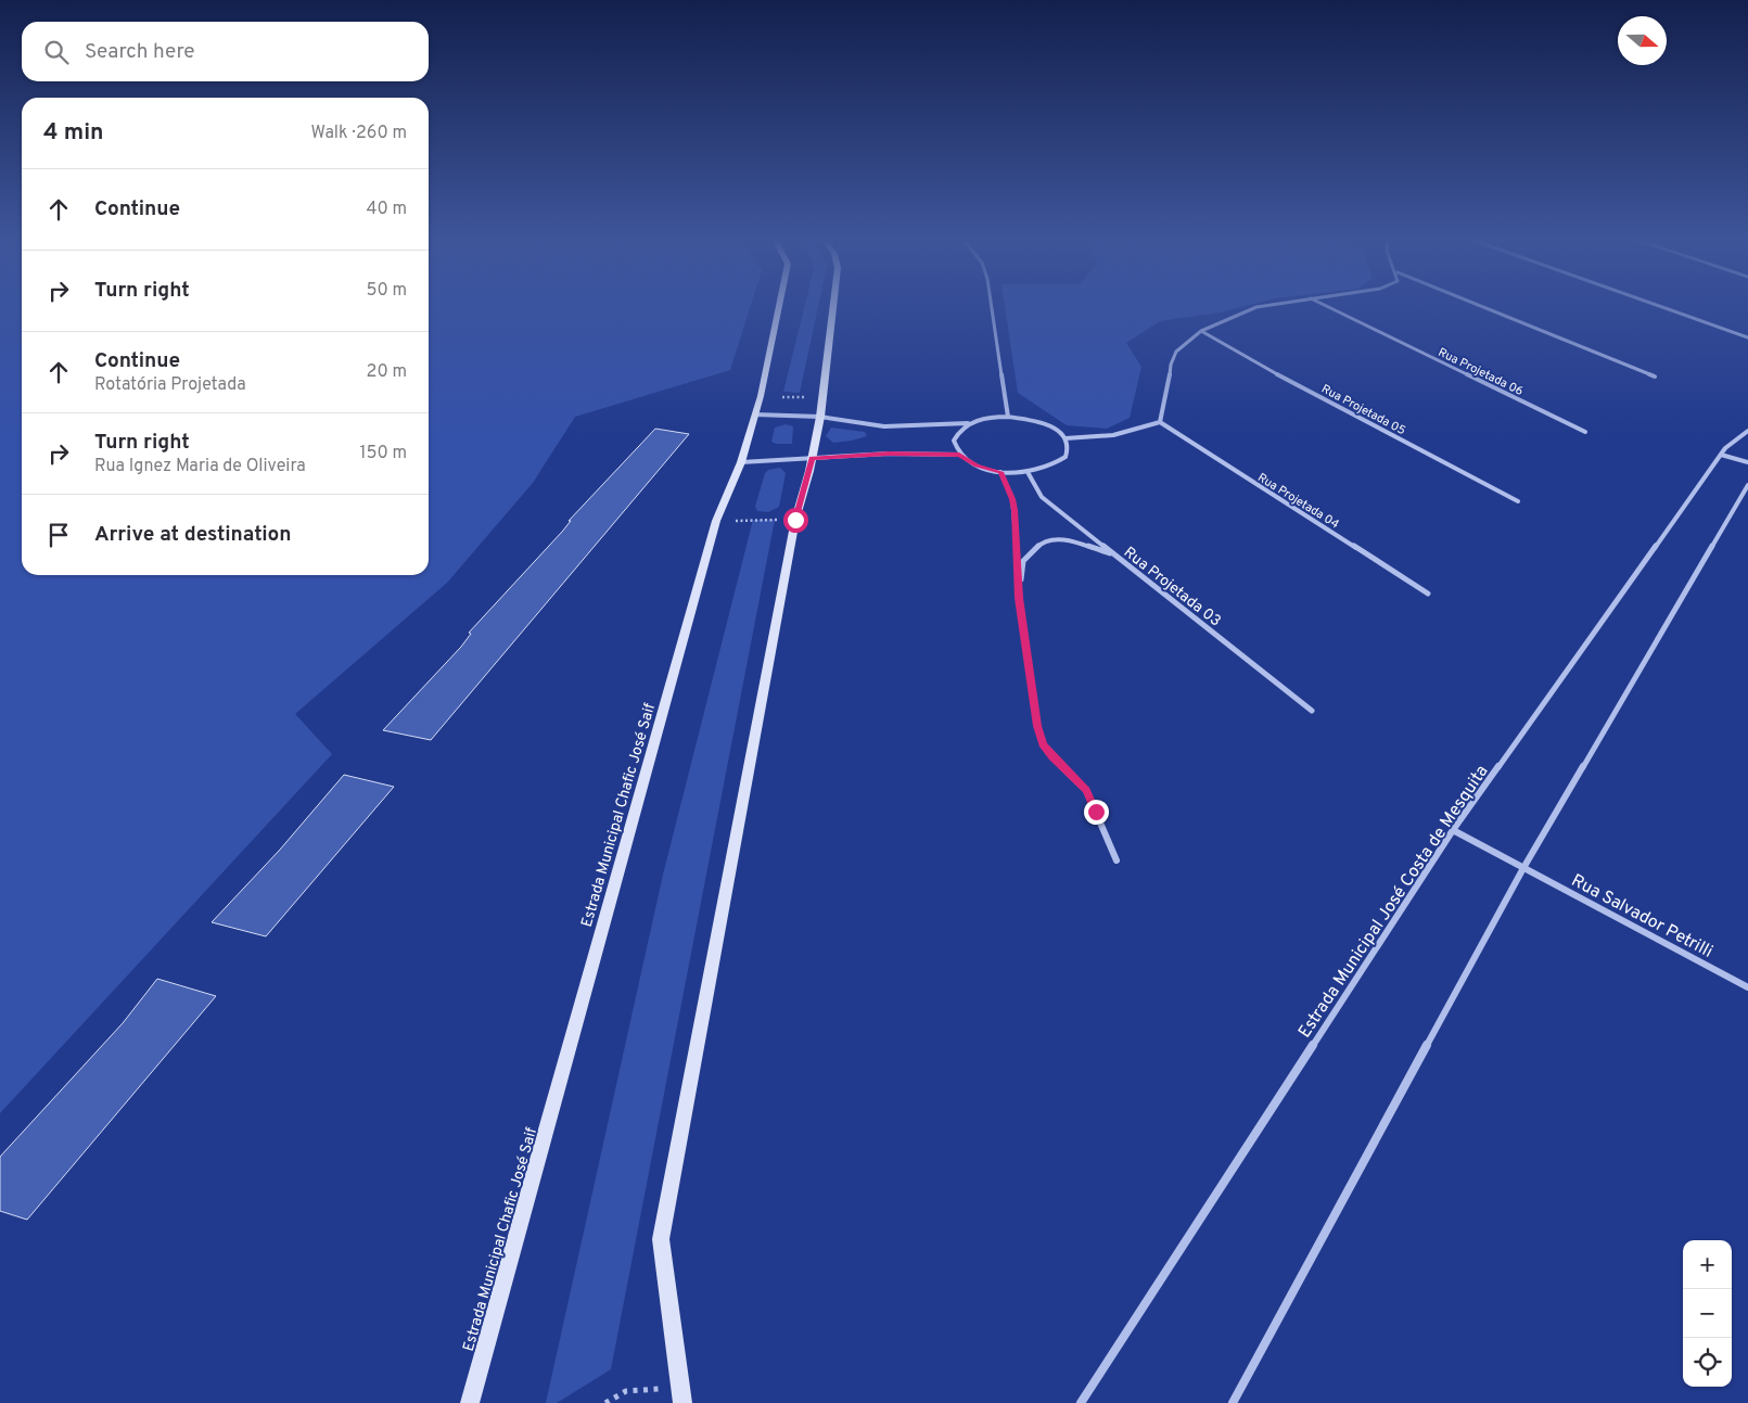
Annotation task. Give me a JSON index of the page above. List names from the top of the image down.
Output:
{
  "streets": {
    "street": [
      "Rua Projetada 06",
      "Rua Projetada 05",
      "Rua Projetada 04",
      "Rua Projetada 03",
      "Estrada Municipal Chafic José Saif",
      "Estrada Municipal José Costa de Mesquita",
      "Rua Salvador Petrilli"
    ]
  },
  "crossings": [
    ["Estrada Municipal José Costa de Mesquita", "Rua Salvador Petrilli"]
  ],
  "north": "right",
  "page": {
    "search": "Search here",
    "heading": ["4 min", "Walk · 260 m"],
    "list": [
      ["Continue", "40 m"],
      ["Turn right", "50 m"],
      ["Continue", "Rotatória Projetada", "20 m"],
      ["Turn right", "Rua Ignez Maria de Oliveira", "150 m"],
      "Arrive at destination"
    ],
    "map_buttons": ["+", "−"]
  }
}
